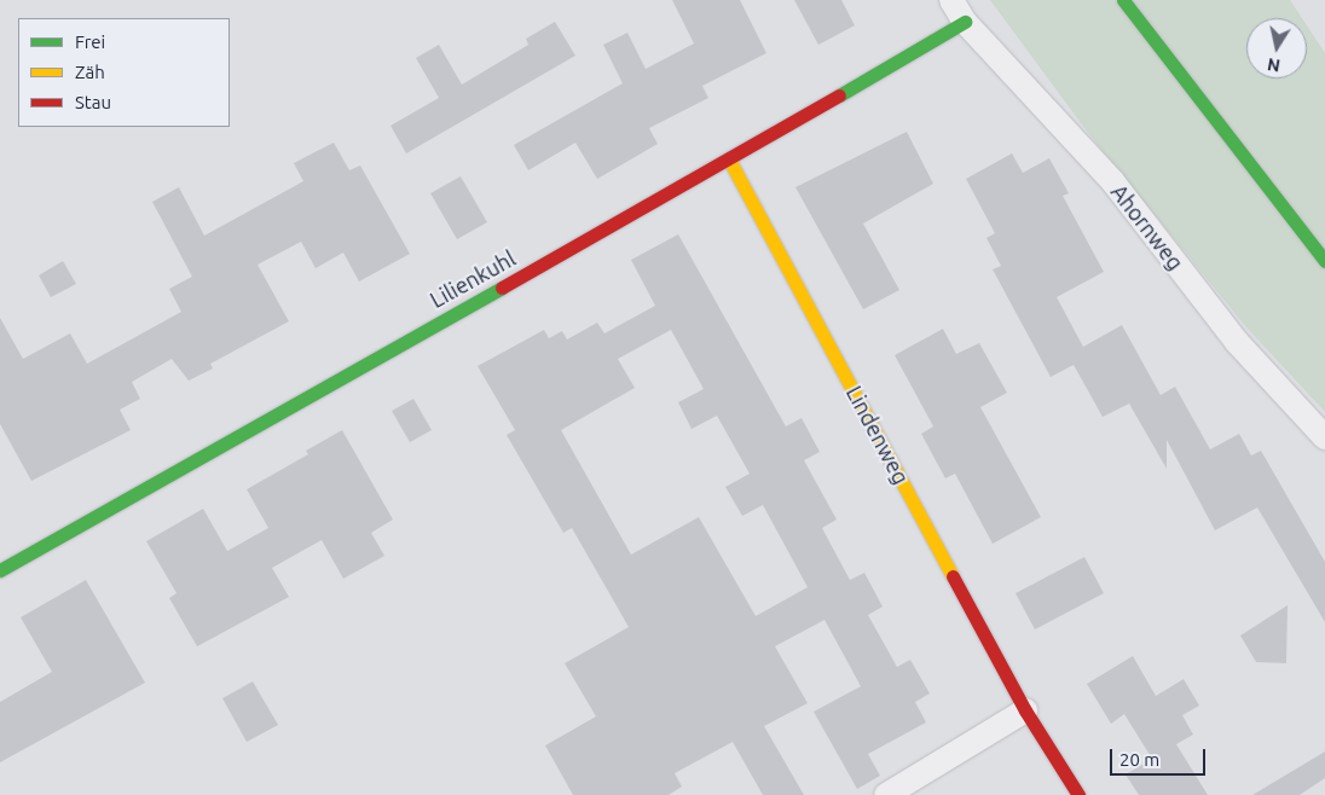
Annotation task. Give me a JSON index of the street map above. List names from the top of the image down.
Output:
{
  "streets": {
    "street": ["Ahornweg", "Lilienkuhl", "Lindenweg"]
  },
  "crossings": [
    ["Ahornweg", "Lilienkuhl"],
    ["Lilienkuhl", "Lindenweg"]
  ],
  "legend": ["Frei", "Zäh", "Stau"],
  "scale_bar": "20 m",
  "north": "bottom"
}
